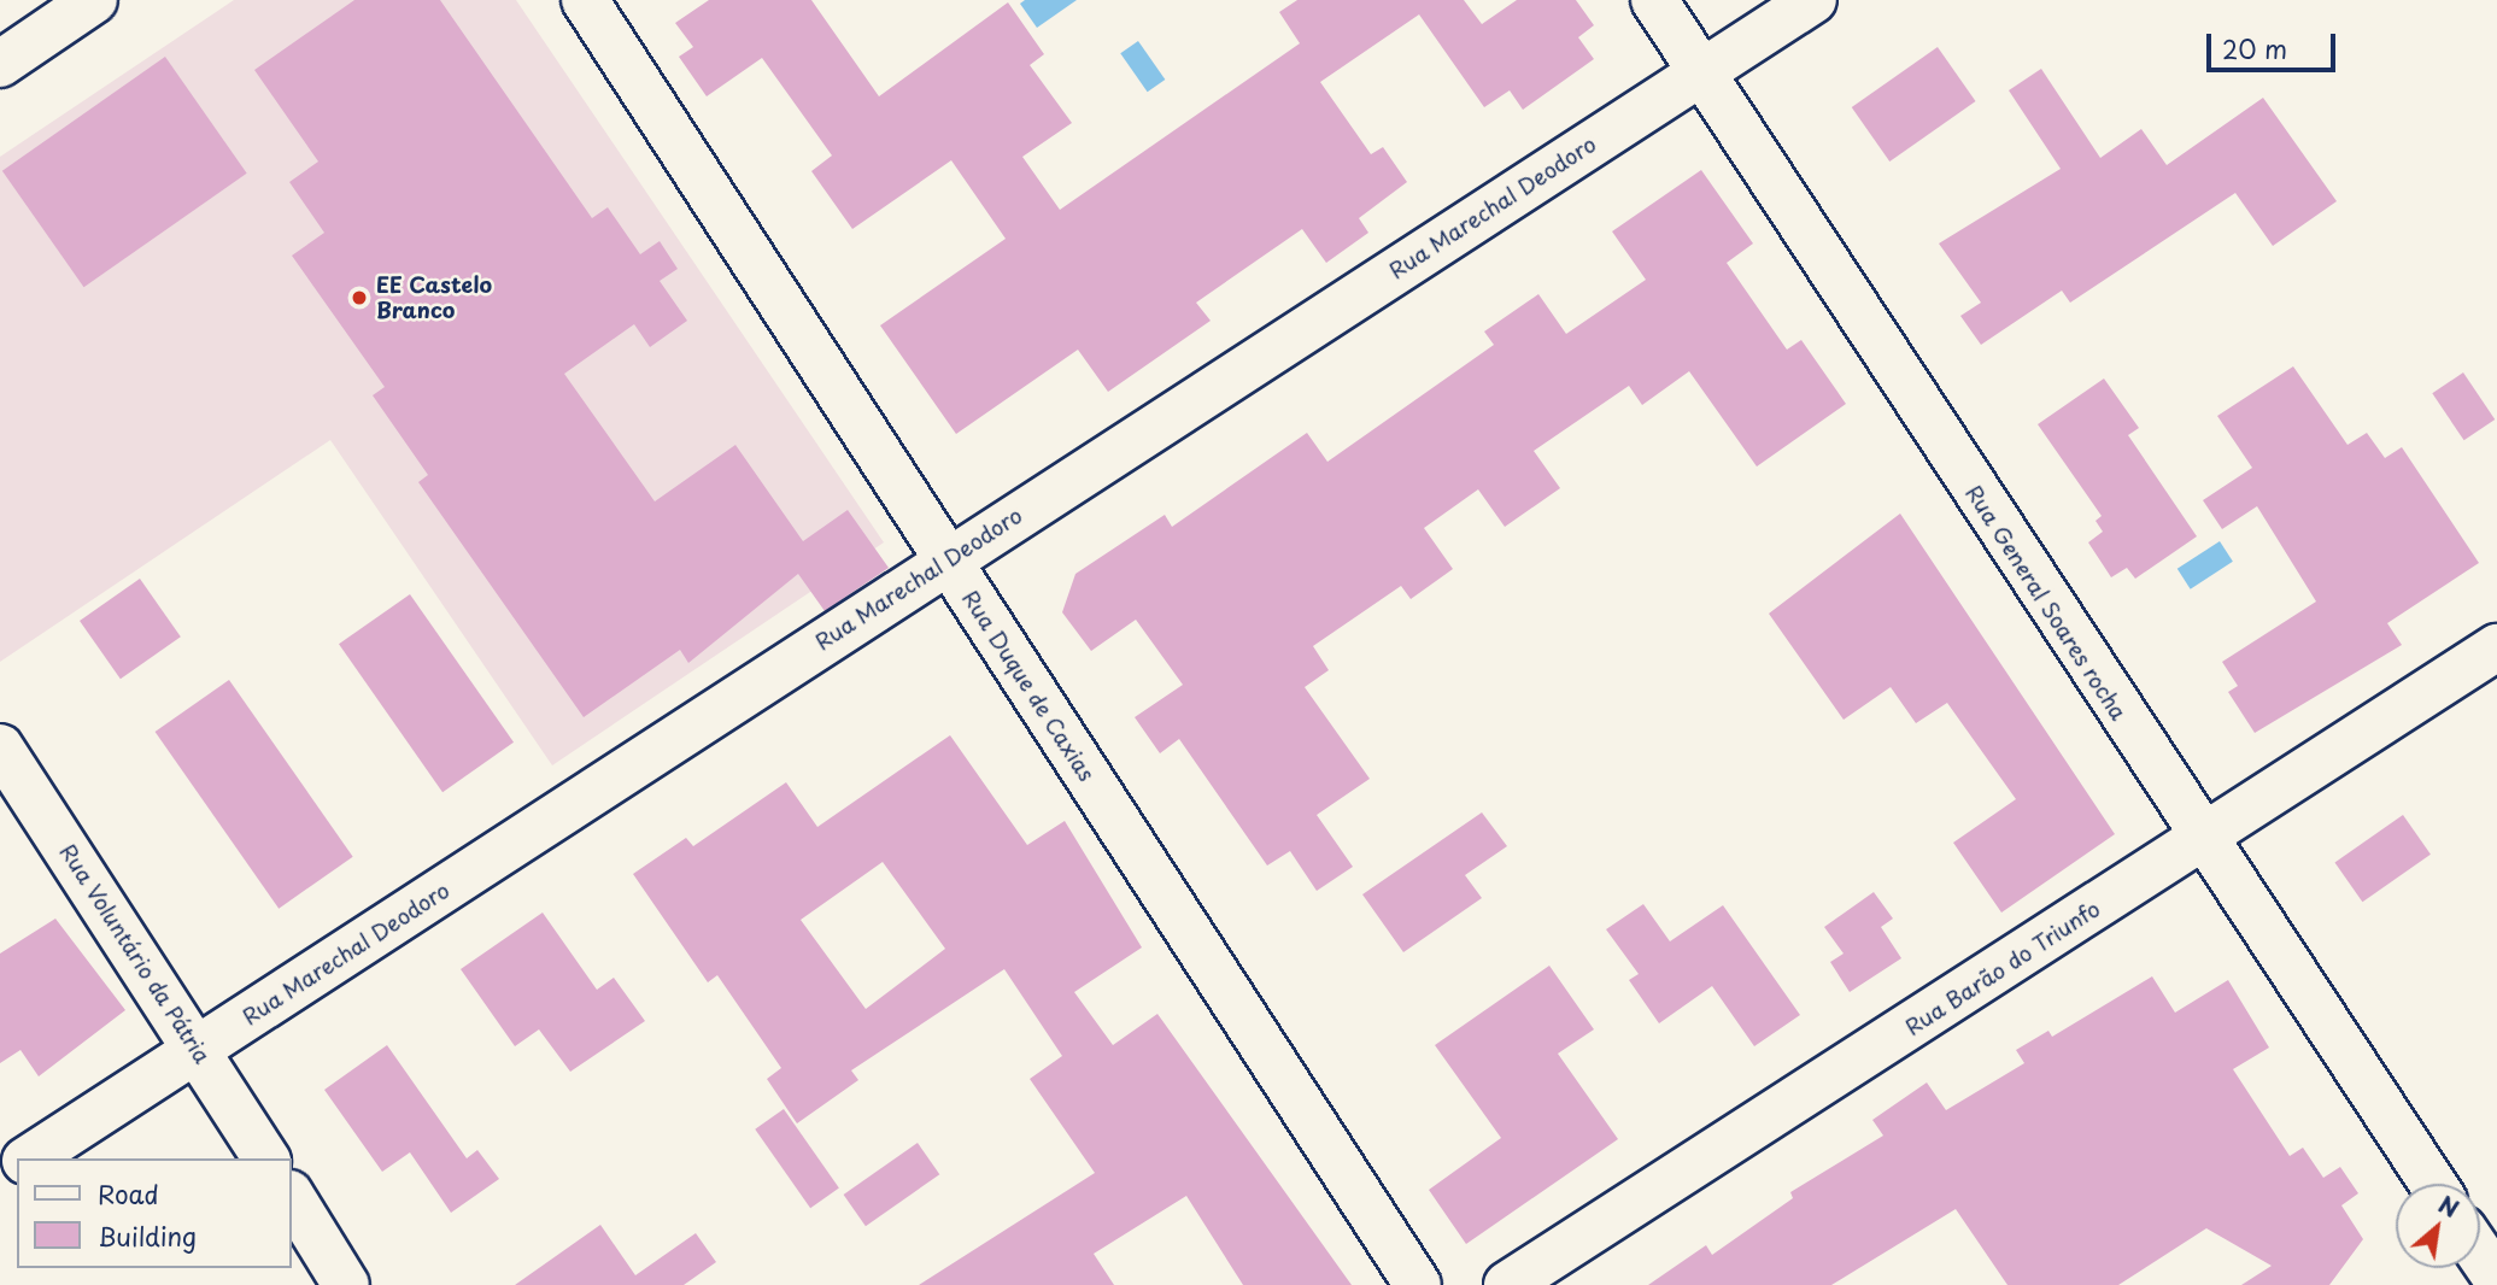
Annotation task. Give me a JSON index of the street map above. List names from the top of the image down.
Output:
{
  "streets": {
    "street": [
      "Rua Marechal Deodoro",
      "Rua General Soares rocha",
      "Rua Duque de Caxias",
      "Rua Voluntário da Pátria",
      "Rua Barão do Triunfo"
    ]
  },
  "crossings": [
    ["Rua Marechal Deodoro", "Rua General Soares rocha"],
    ["Rua Marechal Deodoro", "Rua Duque de Caxias"],
    ["Rua Marechal Deodoro", "Rua Voluntário da Pátria"],
    ["Rua General Soares rocha", "Rua Barão do Triunfo"]
  ],
  "places": ["EE Castelo Branco"],
  "legend": ["Road", "Building"],
  "scale_bar": "20 m",
  "north": "top right"
}
